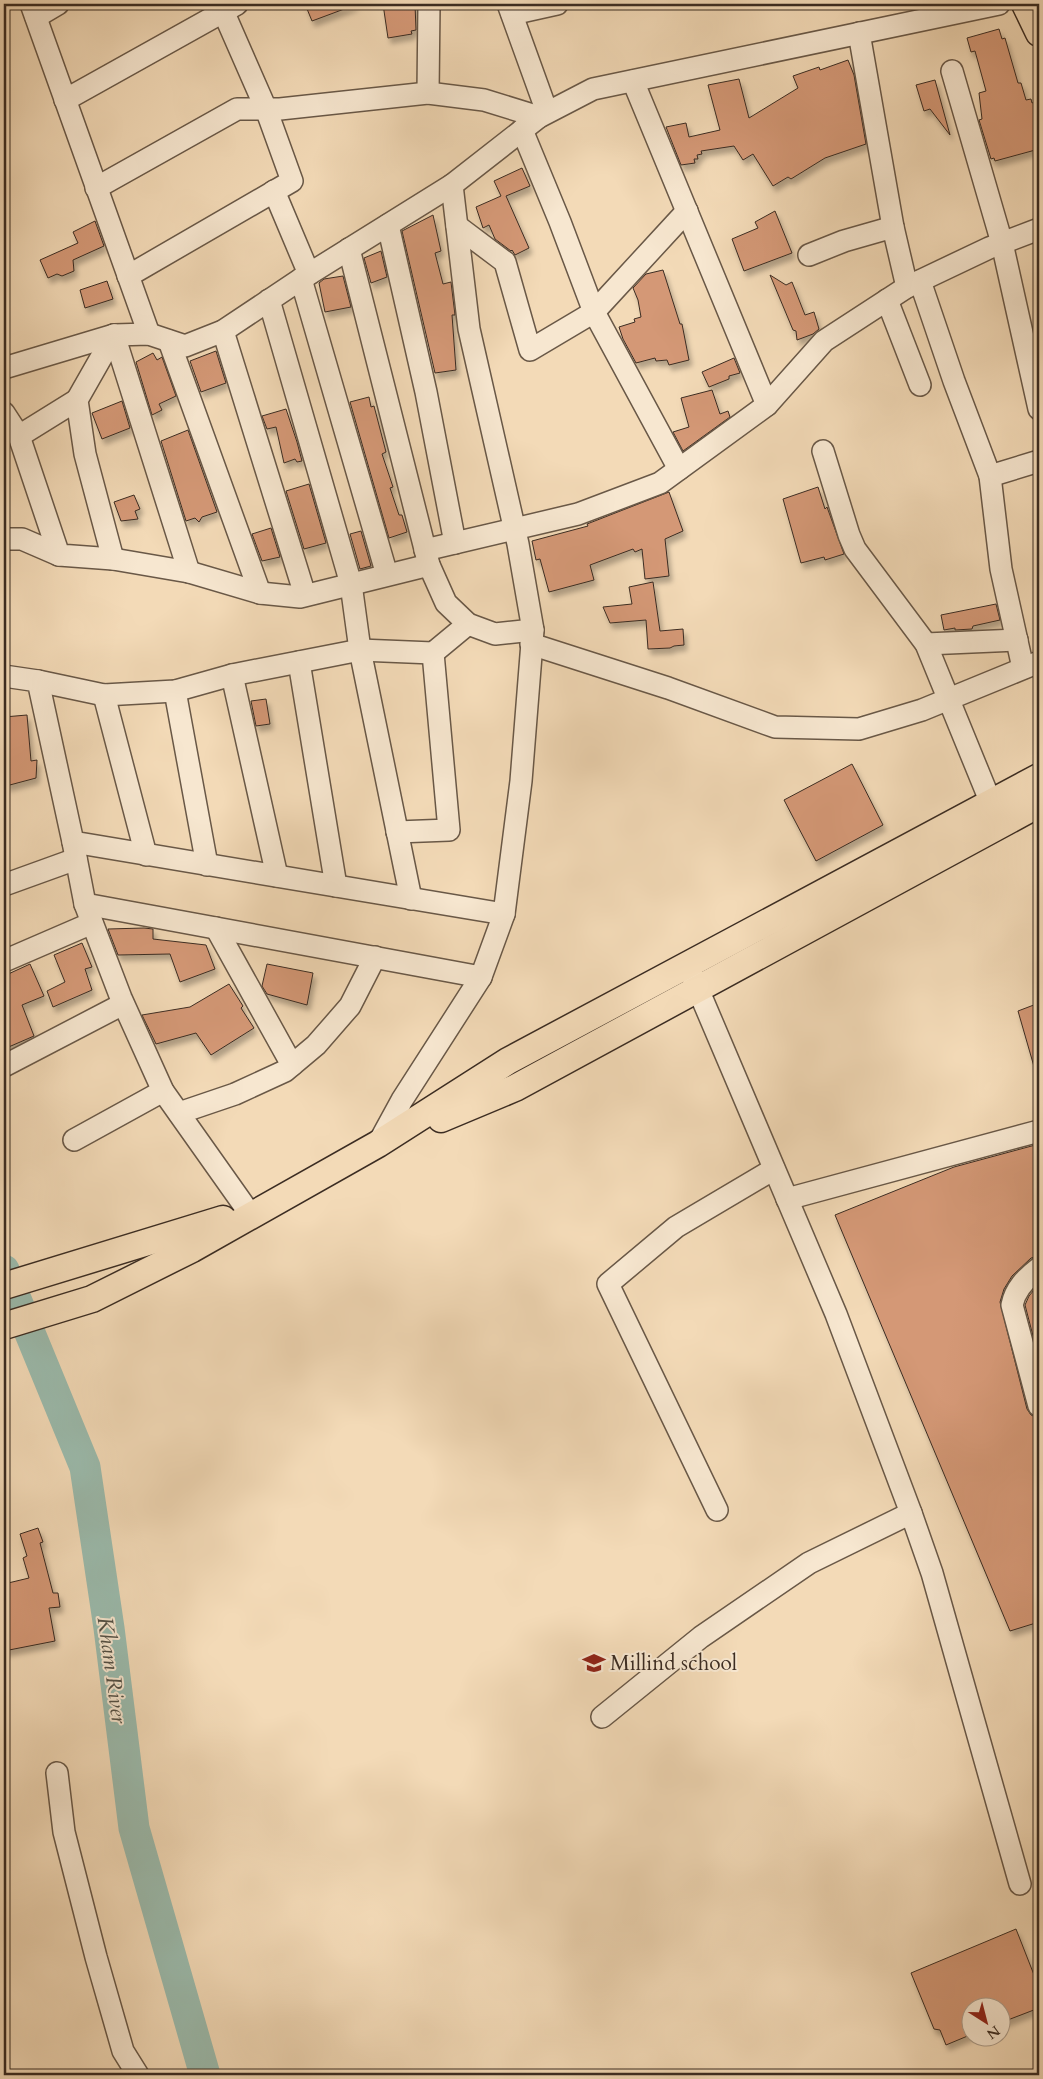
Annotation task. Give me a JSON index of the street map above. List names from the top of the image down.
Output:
{
  "water": ["Kham River"],
  "places": {
    "school or university": ["Millind school"]
  },
  "north": "bottom right"
}
